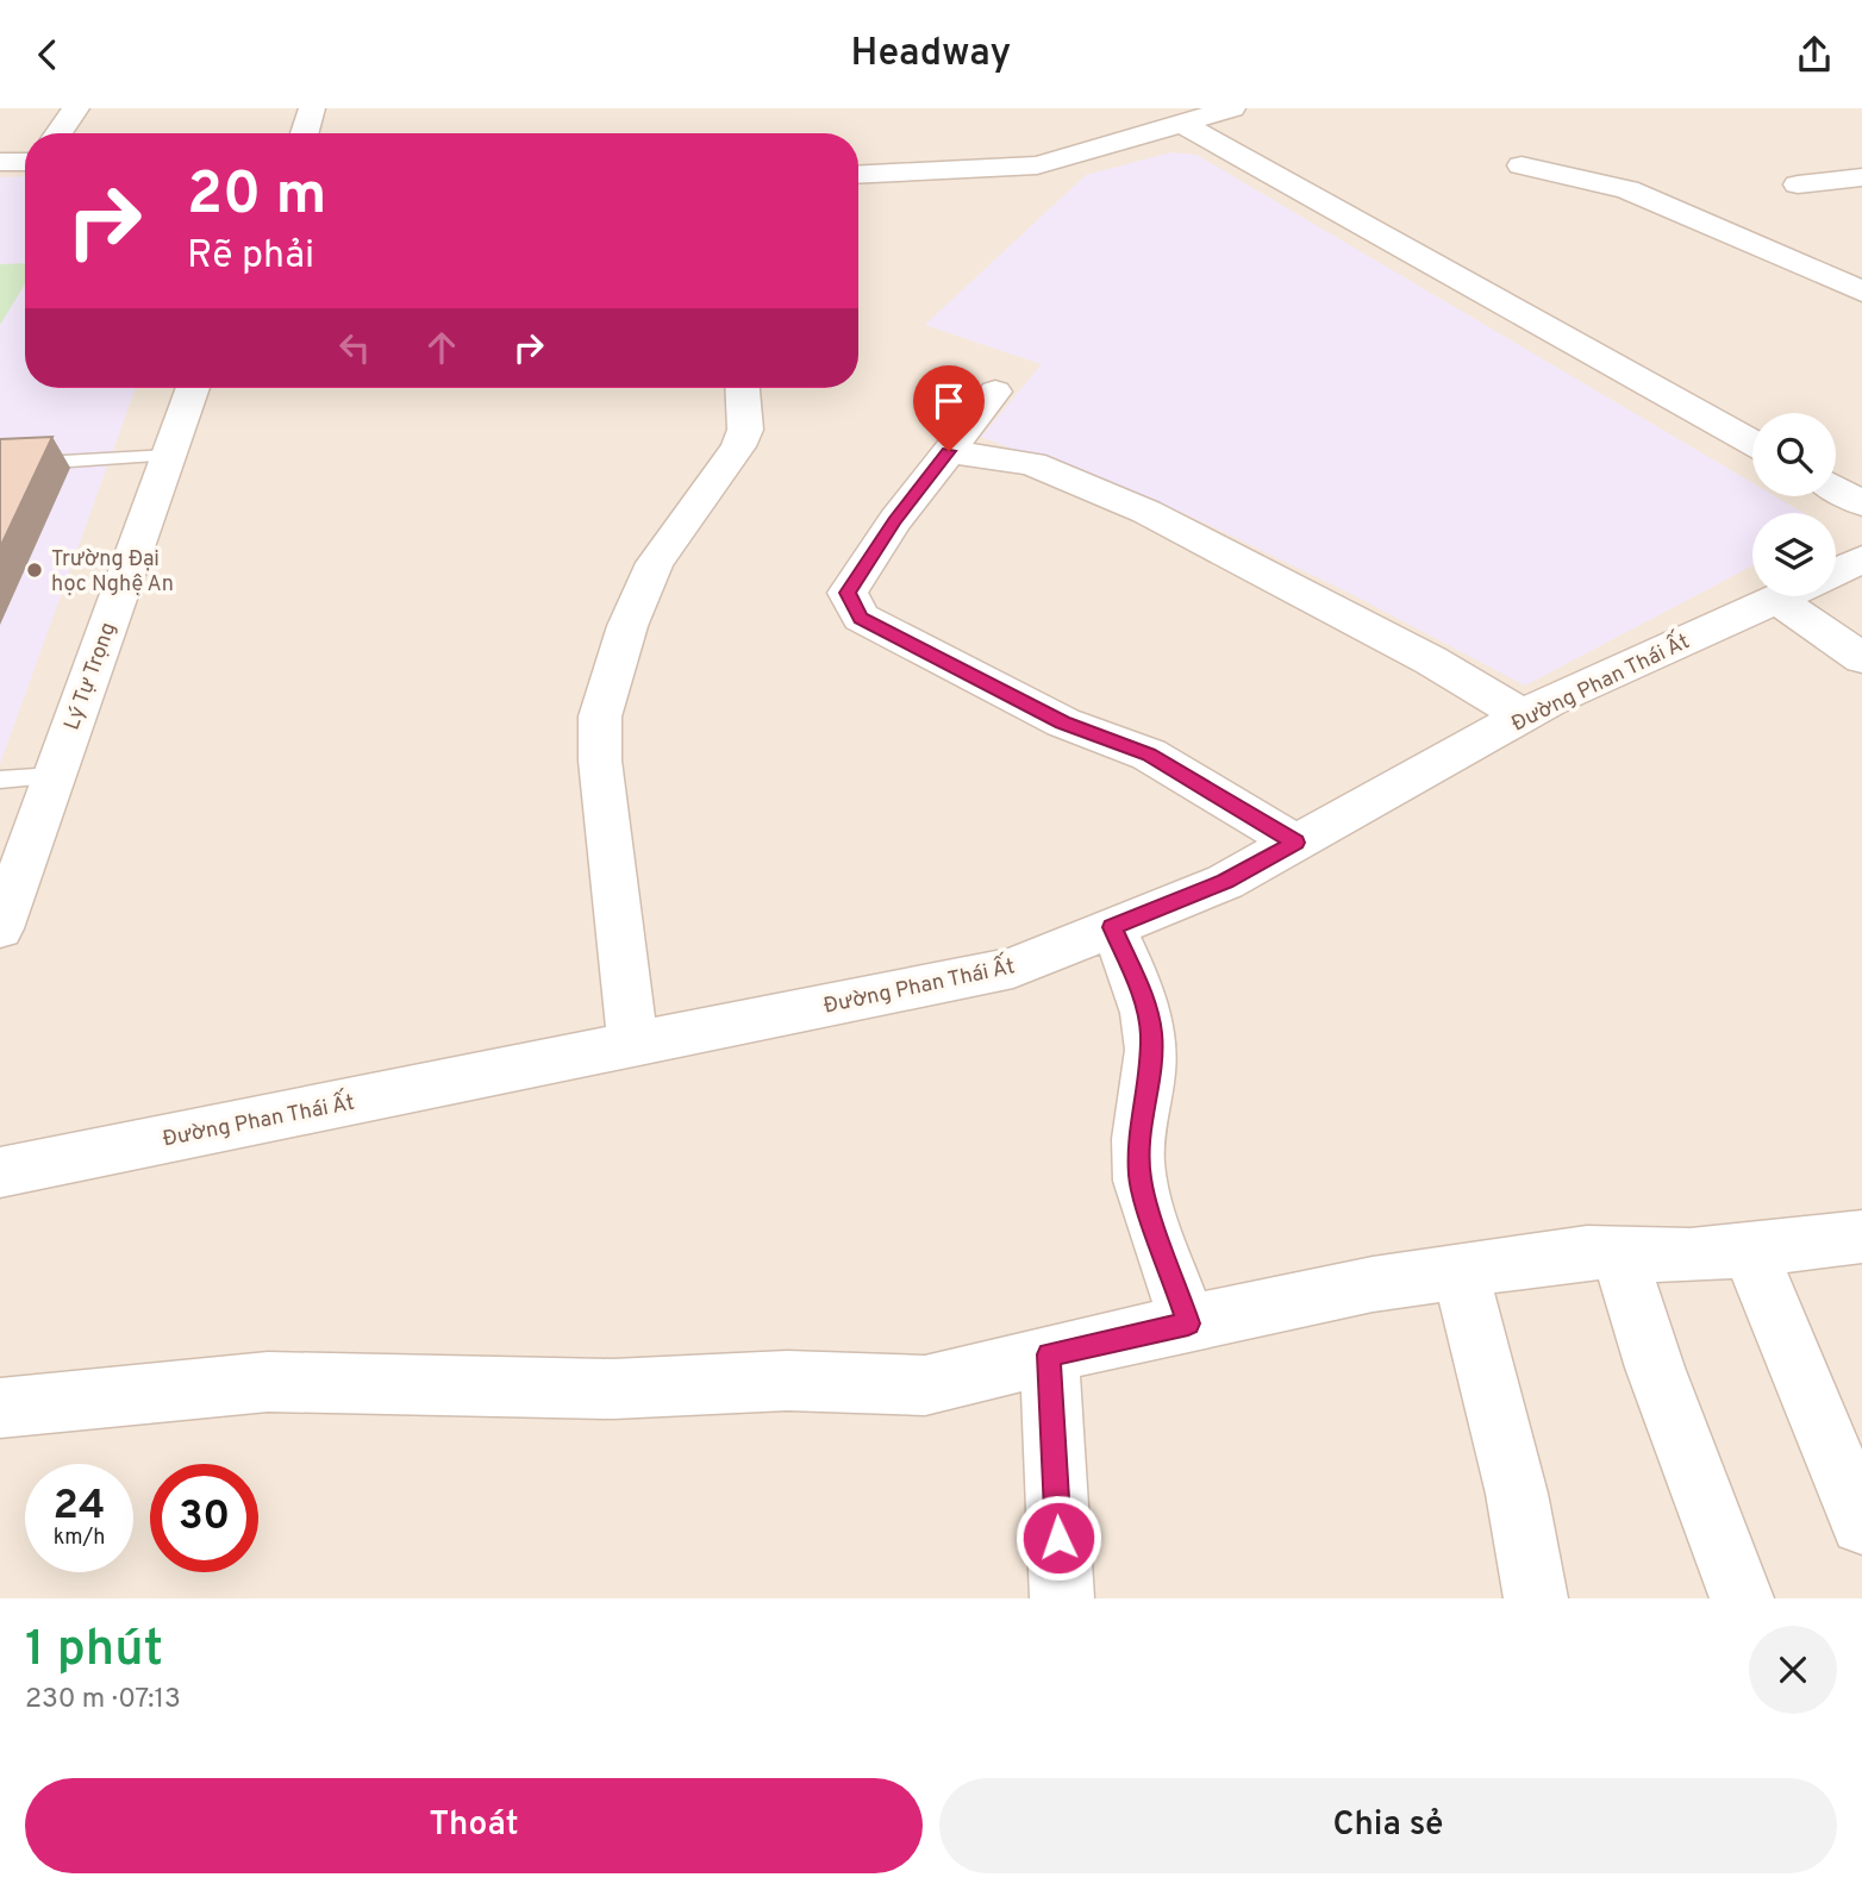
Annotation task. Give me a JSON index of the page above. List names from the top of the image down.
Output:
{
  "streets": {
    "street": ["Lý Tự Trọng", "Đường Phan Thái Ất"]
  },
  "places": ["Trường Đại học Nghệ An"],
  "page": {
    "header": "Headway",
    "turn": ["20 m", "Rẽ phải"],
    "speed": "24 km/h",
    "limit": "30",
    "heading": ["1 phút", "230 m · 07:13"],
    "buttons": ["Thoát", "Chia sẻ"]
  }
}
